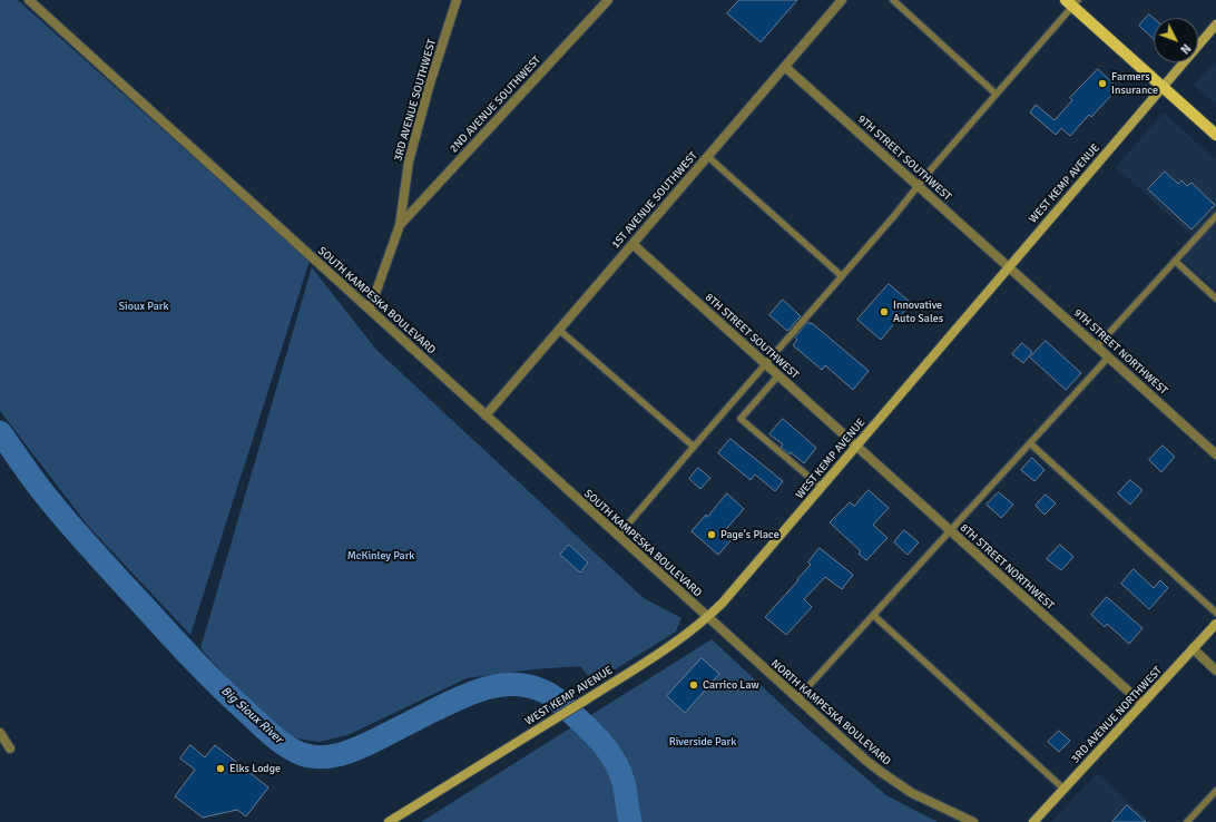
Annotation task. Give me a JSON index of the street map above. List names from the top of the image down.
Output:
{
  "streets": {
    "main road": ["WEST KEMP AVENUE", "3RD AVENUE NORTHWEST"],
    "street": [
      "3RD AVENUE SOUTHWEST",
      "2ND AVENUE SOUTHWEST",
      "9TH STREET SOUTHWEST",
      "1ST AVENUE SOUTHWEST",
      "SOUTH KAMPESKA BOULEVARD",
      "8TH STREET SOUTHWEST",
      "9TH STREET NORTHWEST",
      "8TH STREET NORTHWEST",
      "NORTH KAMPESKA BOULEVARD"
    ]
  },
  "crossings": [
    ["3RD AVENUE SOUTHWEST", "2ND AVENUE SOUTHWEST"],
    ["3RD AVENUE SOUTHWEST", "SOUTH KAMPESKA BOULEVARD"],
    ["9TH STREET SOUTHWEST", "WEST KEMP AVENUE"],
    ["9TH STREET SOUTHWEST", "1ST AVENUE SOUTHWEST"],
    ["9TH STREET SOUTHWEST", "9TH STREET NORTHWEST"],
    ["WEST KEMP AVENUE", "SOUTH KAMPESKA BOULEVARD"],
    ["WEST KEMP AVENUE", "8TH STREET SOUTHWEST"],
    ["WEST KEMP AVENUE", "9TH STREET NORTHWEST"],
    ["WEST KEMP AVENUE", "8TH STREET NORTHWEST"],
    ["WEST KEMP AVENUE", "NORTH KAMPESKA BOULEVARD"],
    ["1ST AVENUE SOUTHWEST", "SOUTH KAMPESKA BOULEVARD"],
    ["1ST AVENUE SOUTHWEST", "8TH STREET SOUTHWEST"],
    ["SOUTH KAMPESKA BOULEVARD", "NORTH KAMPESKA BOULEVARD"],
    ["8TH STREET SOUTHWEST", "8TH STREET NORTHWEST"],
    ["8TH STREET NORTHWEST", "3RD AVENUE NORTHWEST"]
  ],
  "water": ["Big Sioux River"],
  "parks": ["Sioux Park", "McKinley Park", "Riverside Park"],
  "places": [
    "Farmers Insurance",
    "Innovative Auto Sales",
    "Page's Place",
    "Carrico Law",
    "Elks Lodge"
  ],
  "north": "bottom right"
}
